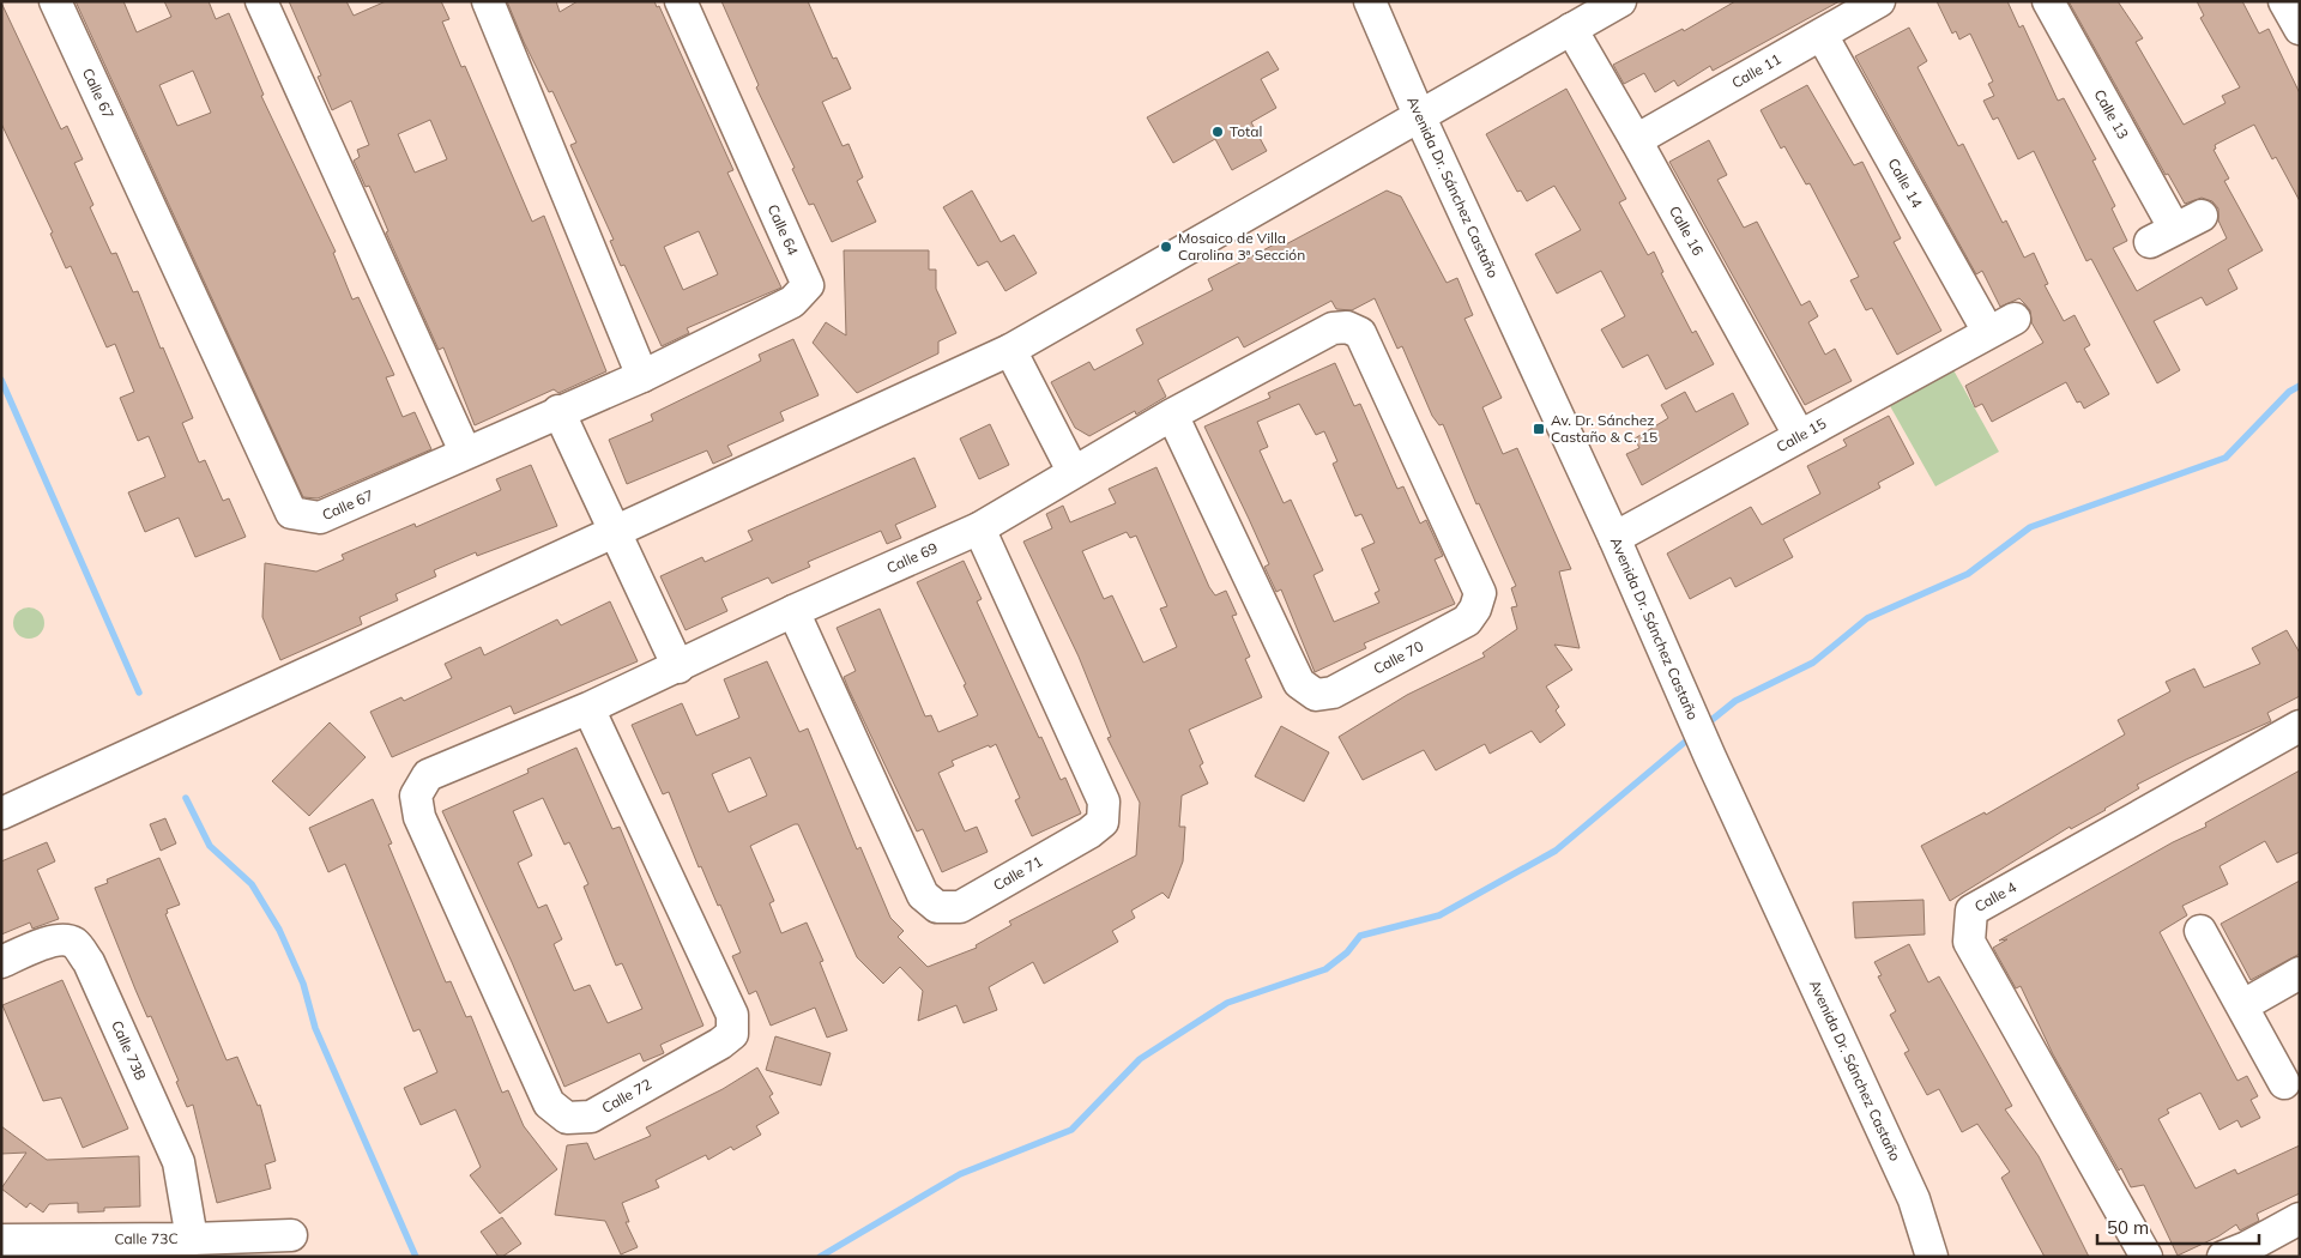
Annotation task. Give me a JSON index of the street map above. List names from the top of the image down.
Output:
{
  "streets": {
    "street": [
      "Calle 11",
      "Calle 67",
      "Calle 13",
      "Calle 14",
      "Avenida Dr. Sánchez Castaño",
      "Calle 64",
      "Calle 16",
      "Calle 15",
      "Calle 69",
      "Calle 70",
      "Calle 71",
      "Calle 4",
      "Calle 73B",
      "Calle 72",
      "Calle 73C"
    ]
  },
  "crossings": [
    ["Calle 11", "Calle 14"],
    ["Calle 11", "Calle 16"],
    ["Calle 67", "Calle 64"],
    ["Calle 14", "Calle 15"],
    ["Avenida Dr. Sánchez Castaño", "Calle 15"],
    ["Calle 16", "Calle 15"],
    ["Calle 69", "Calle 70"],
    ["Calle 69", "Calle 71"],
    ["Calle 69", "Calle 72"],
    ["Calle 73B", "Calle 73C"]
  ],
  "places": {
    "other": ["Total", "Mosaico de Villa Carolina 3ª Sección"],
    "transit": ["Av. Dr. Sánchez Castaño & C. 15"]
  },
  "scale_bar": "50 m"
}
